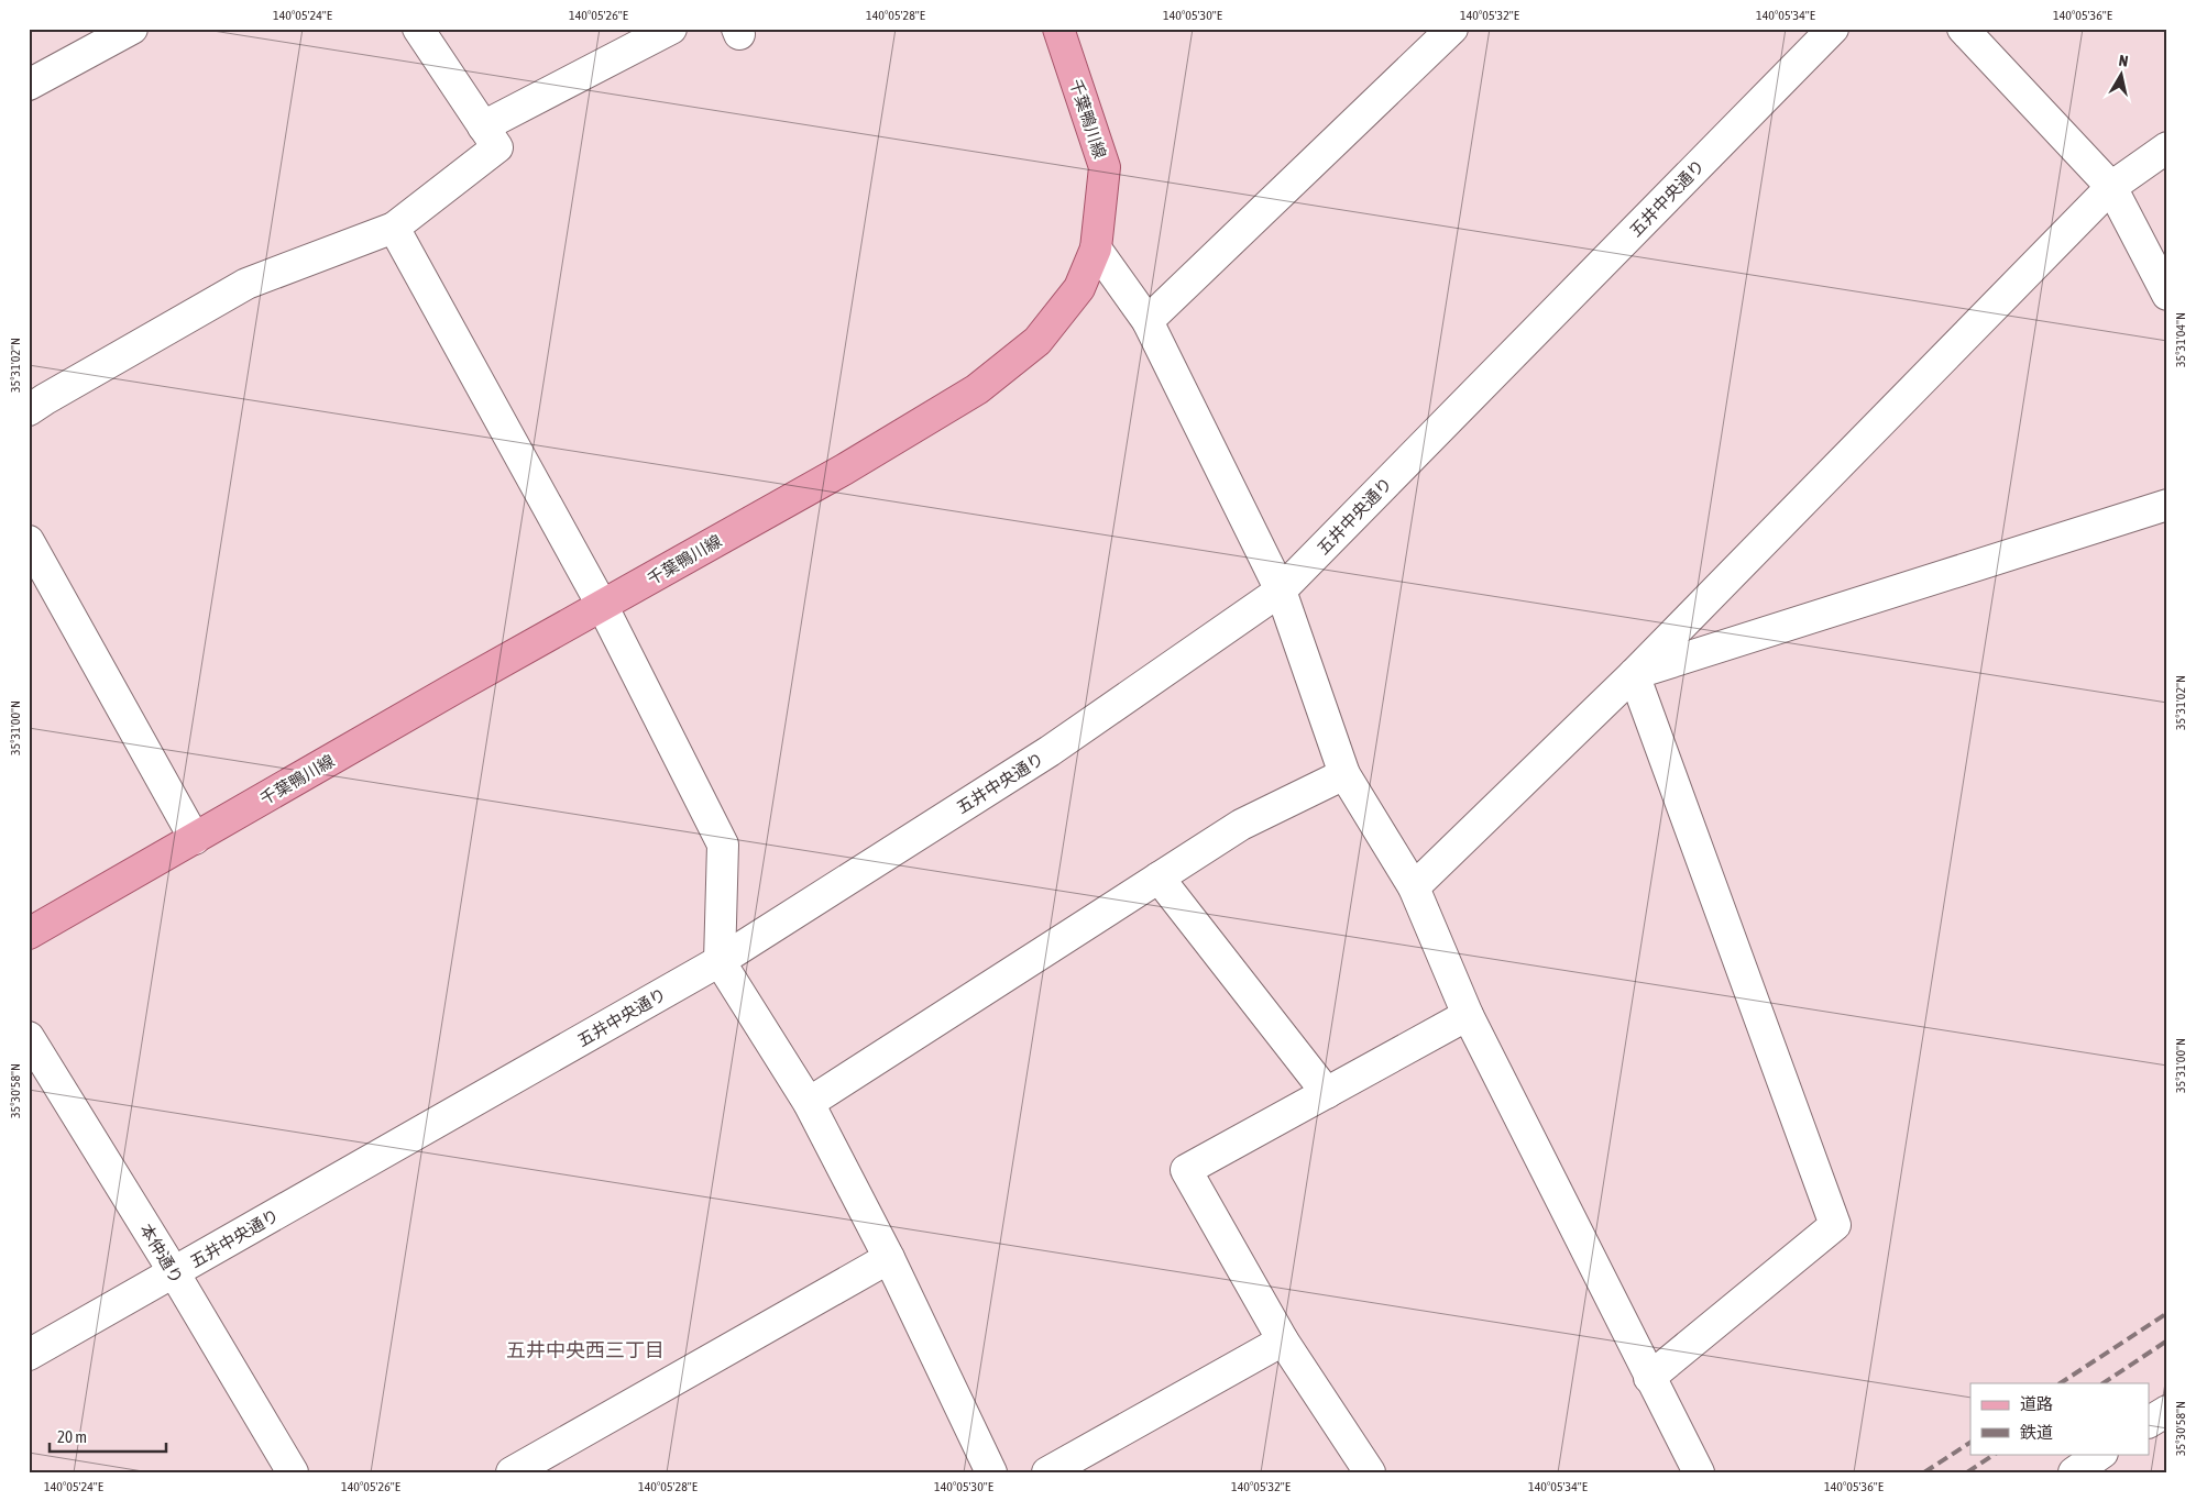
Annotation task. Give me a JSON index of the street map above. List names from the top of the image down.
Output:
{
  "streets": {
    "main road": ["千葉鴨川線"],
    "street": ["五井中央通り", "本仲通り"]
  },
  "crossings": [
    ["五井中央通り", "本仲通り"]
  ],
  "districts": ["五井中央西三丁目"],
  "legend": ["道路", "鉄道"],
  "scale_bar": "20 m",
  "north": "top",
  "coordinates": [
    "140°05'24\"E",
    "140°05'26\"E",
    "140°05'28\"E",
    "140°05'30\"E",
    "140°05'32\"E",
    "140°05'34\"E",
    "140°05'36\"E",
    "35°31'04\"N",
    "35°31'02\"N",
    "35°31'00\"N",
    "35°30'58\"N"
  ]
}
